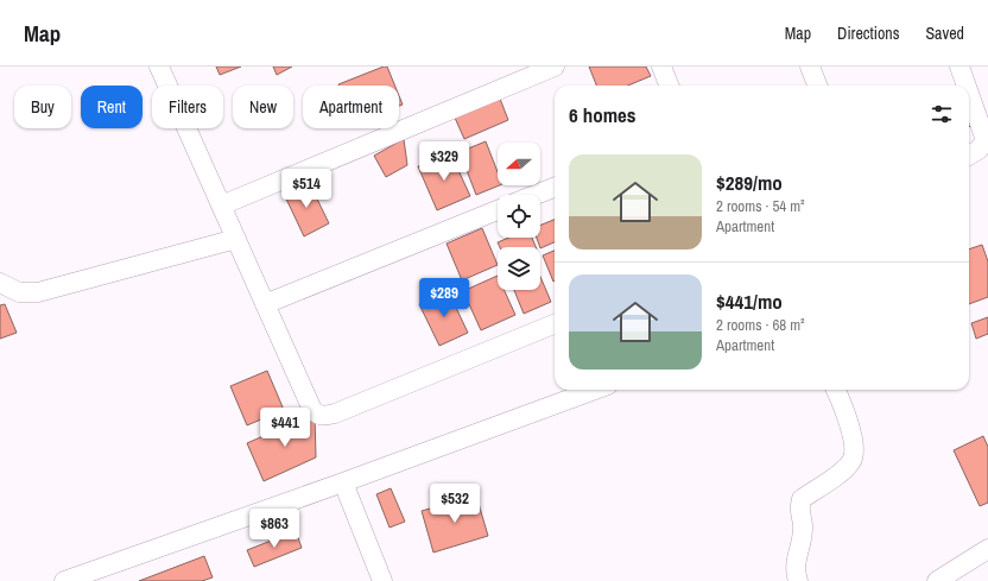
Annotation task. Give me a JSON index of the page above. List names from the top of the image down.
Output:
{
  "north": "left",
  "page": {
    "header": "Map",
    "nav": ["Map", "Directions", "Saved"],
    "chip": [
      "Buy",
      "Rent",
      "Filters",
      "New",
      "Apartment"
    ],
    "heading": "6 homes",
    "price": [
      "$329",
      "$514",
      "$289",
      "$441",
      "$532",
      "$863"
    ],
    "list": [
      {
        "name": "$289/mo",
        "note": "2 rooms · 54 m² · Apartment"
      },
      {
        "name": "$441/mo",
        "note": "2 rooms · 68 m² · Apartment"
      }
    ]
  }
}
